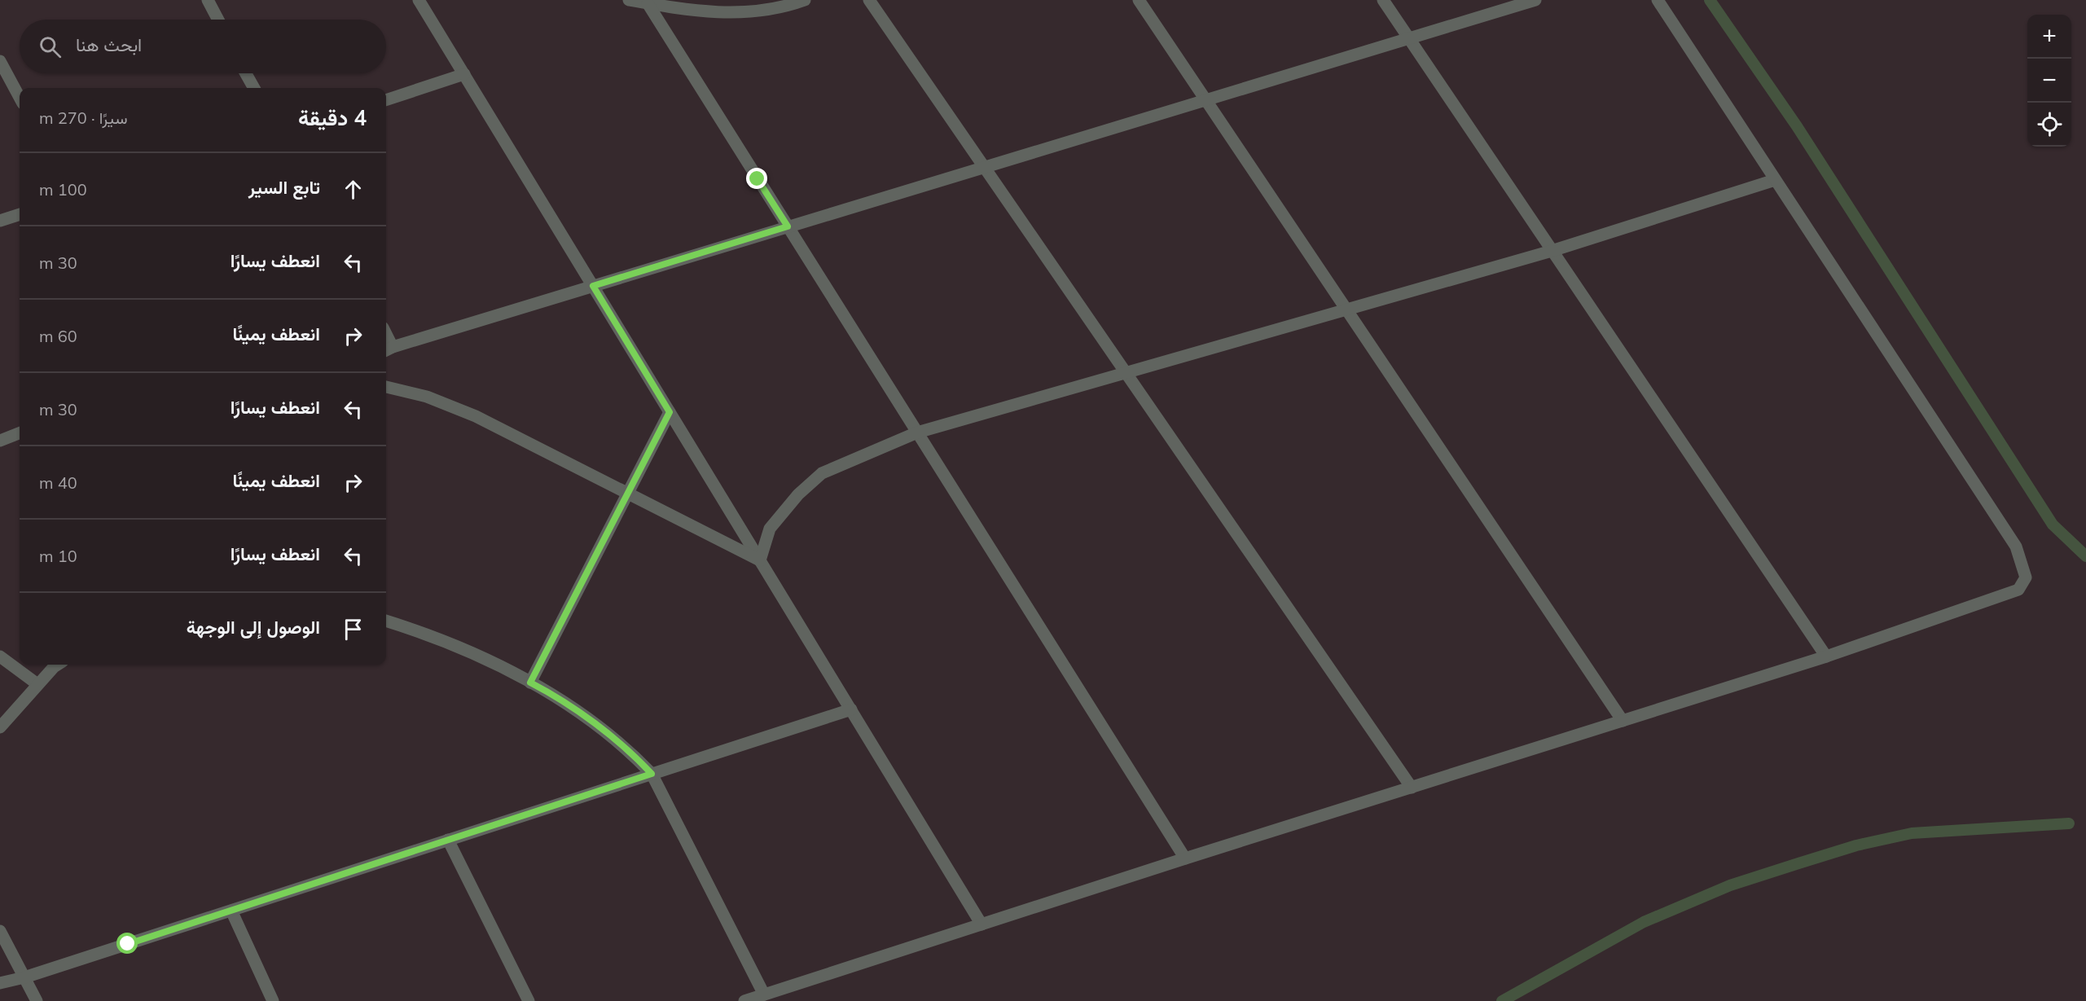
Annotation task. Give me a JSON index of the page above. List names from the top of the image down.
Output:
{
  "page": {
    "map_buttons": ["+", "−"],
    "search": "ابحث هنا",
    "heading": ["4 دقيقة", "سيرًا · 270 m"],
    "list": [
      ["تابع السير", "100 m"],
      ["انعطف يسارًا", "30 m"],
      ["انعطف يمينًا", "60 m"],
      ["انعطف يسارًا", "30 m"],
      ["انعطف يمينًا", "40 m"],
      ["انعطف يسارًا", "10 m"],
      "الوصول إلى الوجهة"
    ]
  }
}
